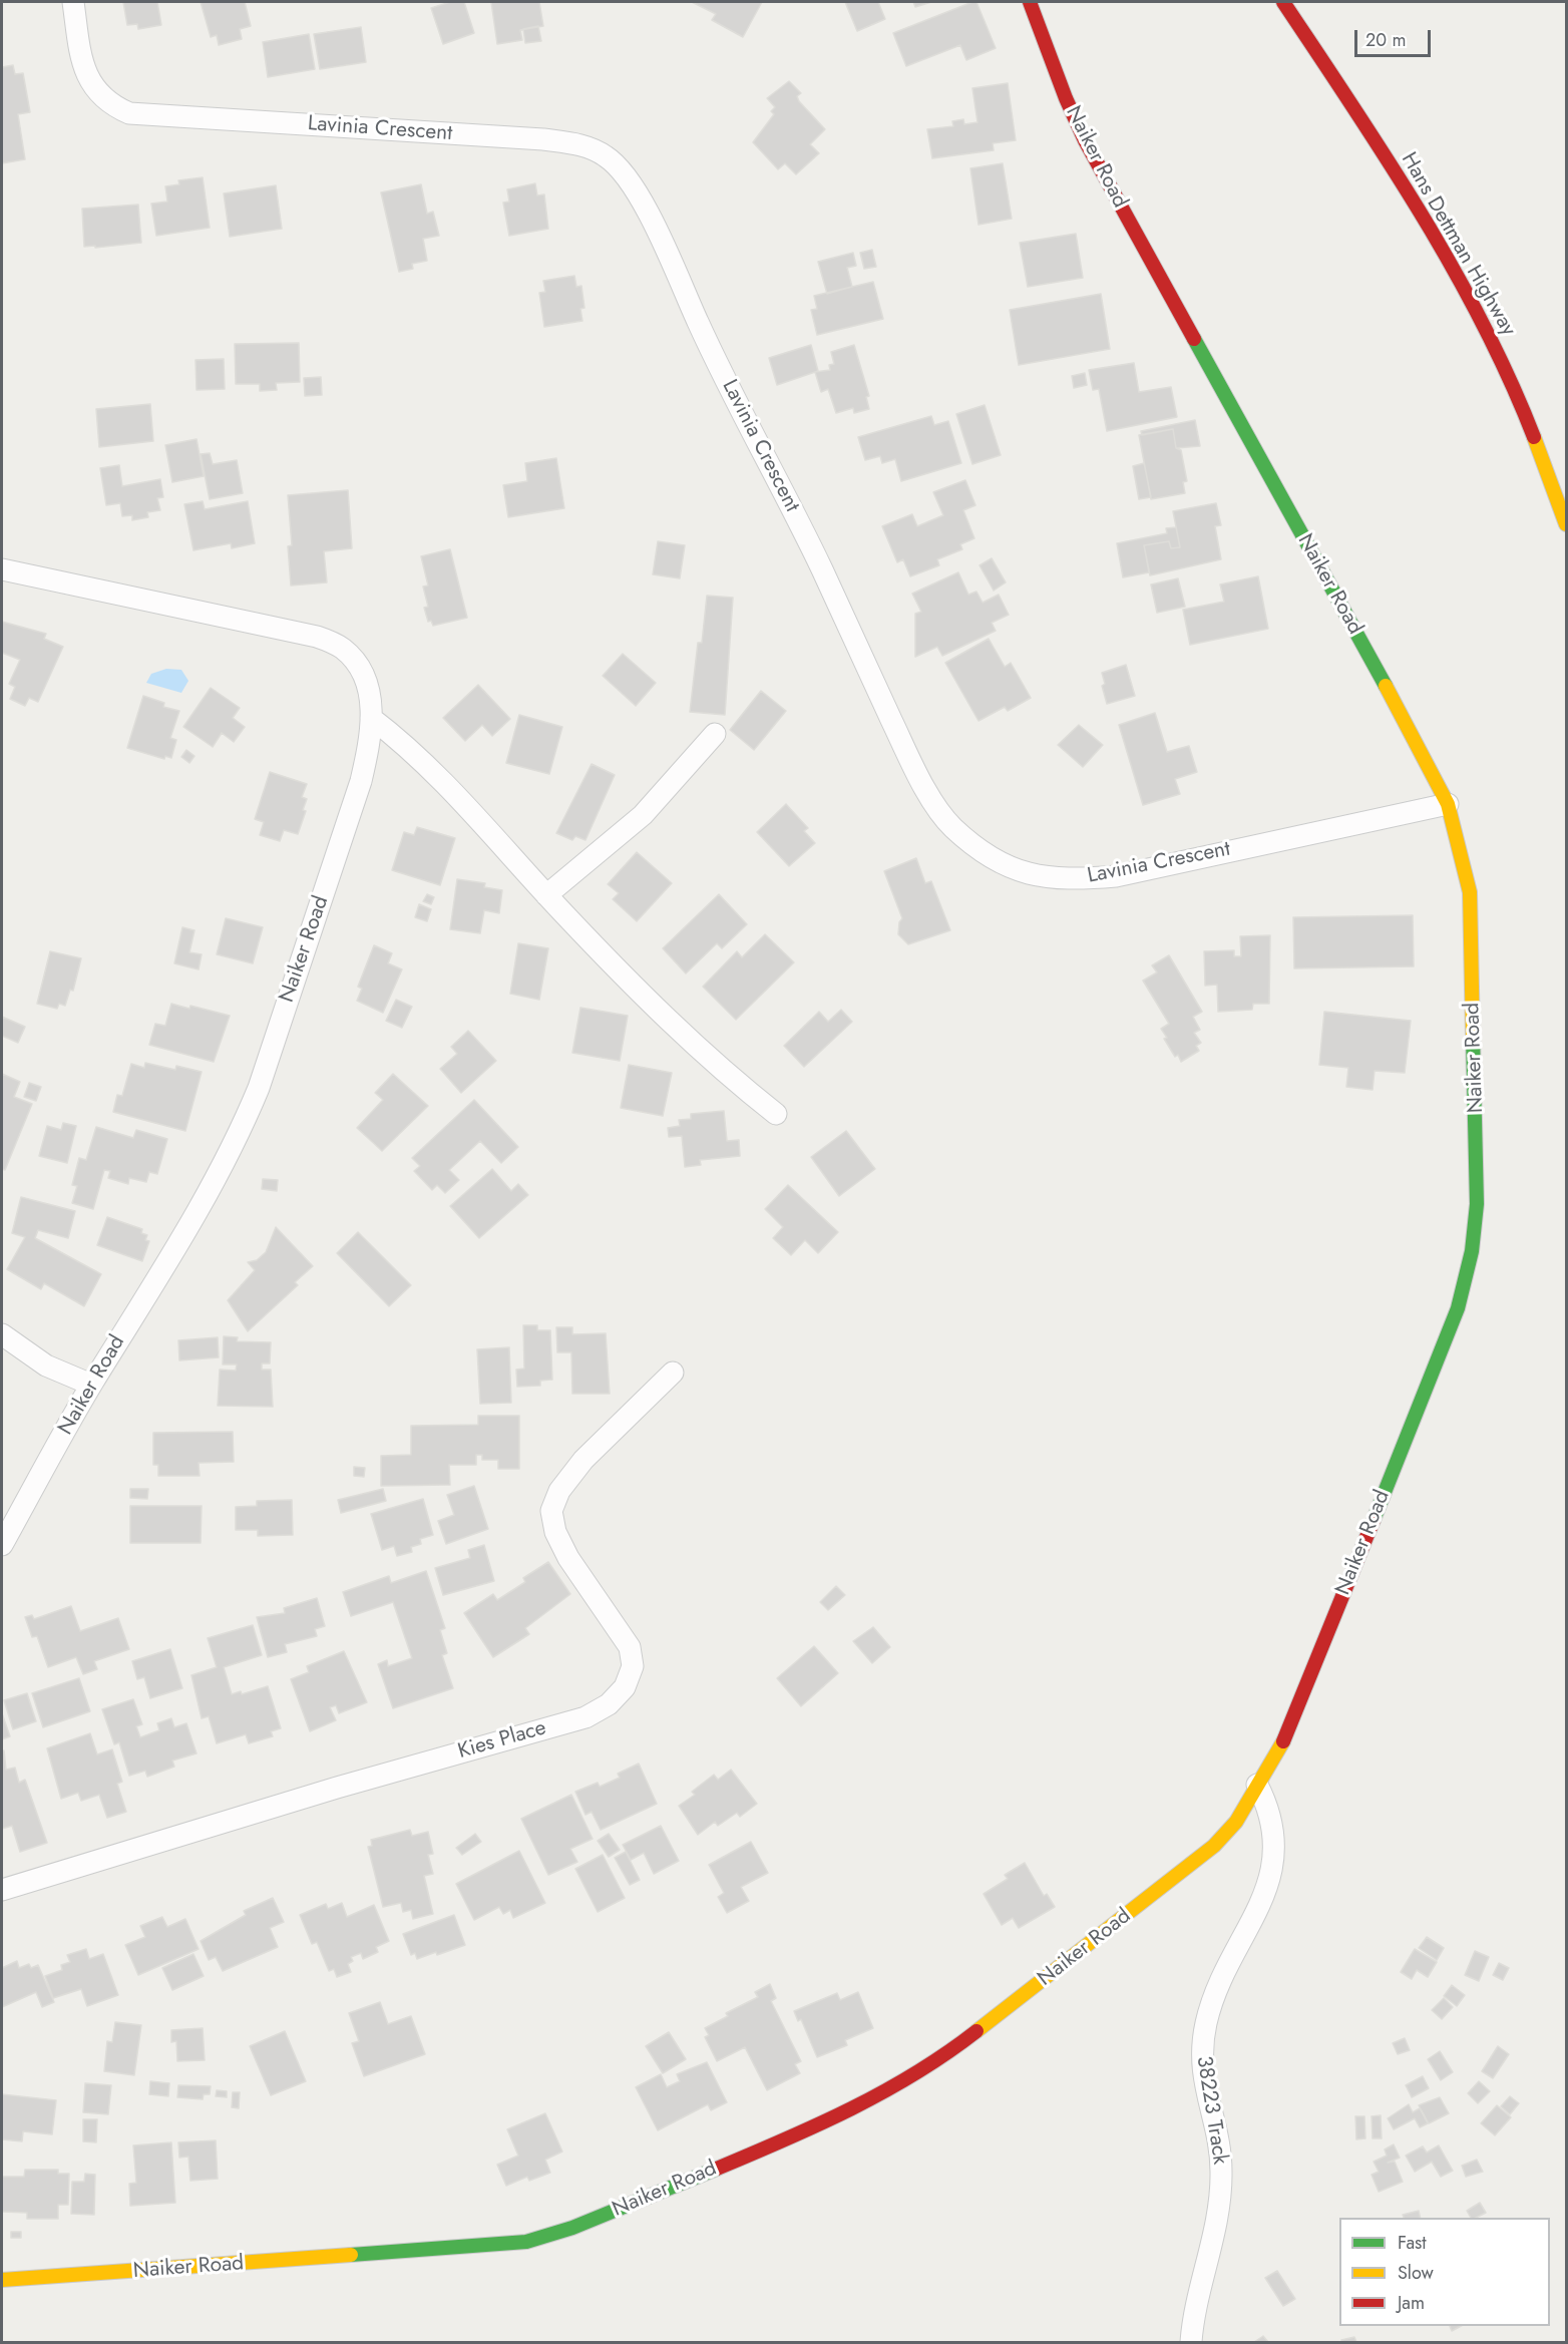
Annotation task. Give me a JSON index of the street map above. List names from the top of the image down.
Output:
{
  "streets": {
    "street": [
      "Lavinia Crescent",
      "Naiker Road",
      "Hans Dettman Highway",
      "Kies Place",
      "38223 Track"
    ]
  },
  "crossings": [
    ["Lavinia Crescent", "Naiker Road"],
    ["Naiker Road", "38223 Track"]
  ],
  "legend": ["Fast", "Slow", "Jam"],
  "scale_bar": "20 m"
}
